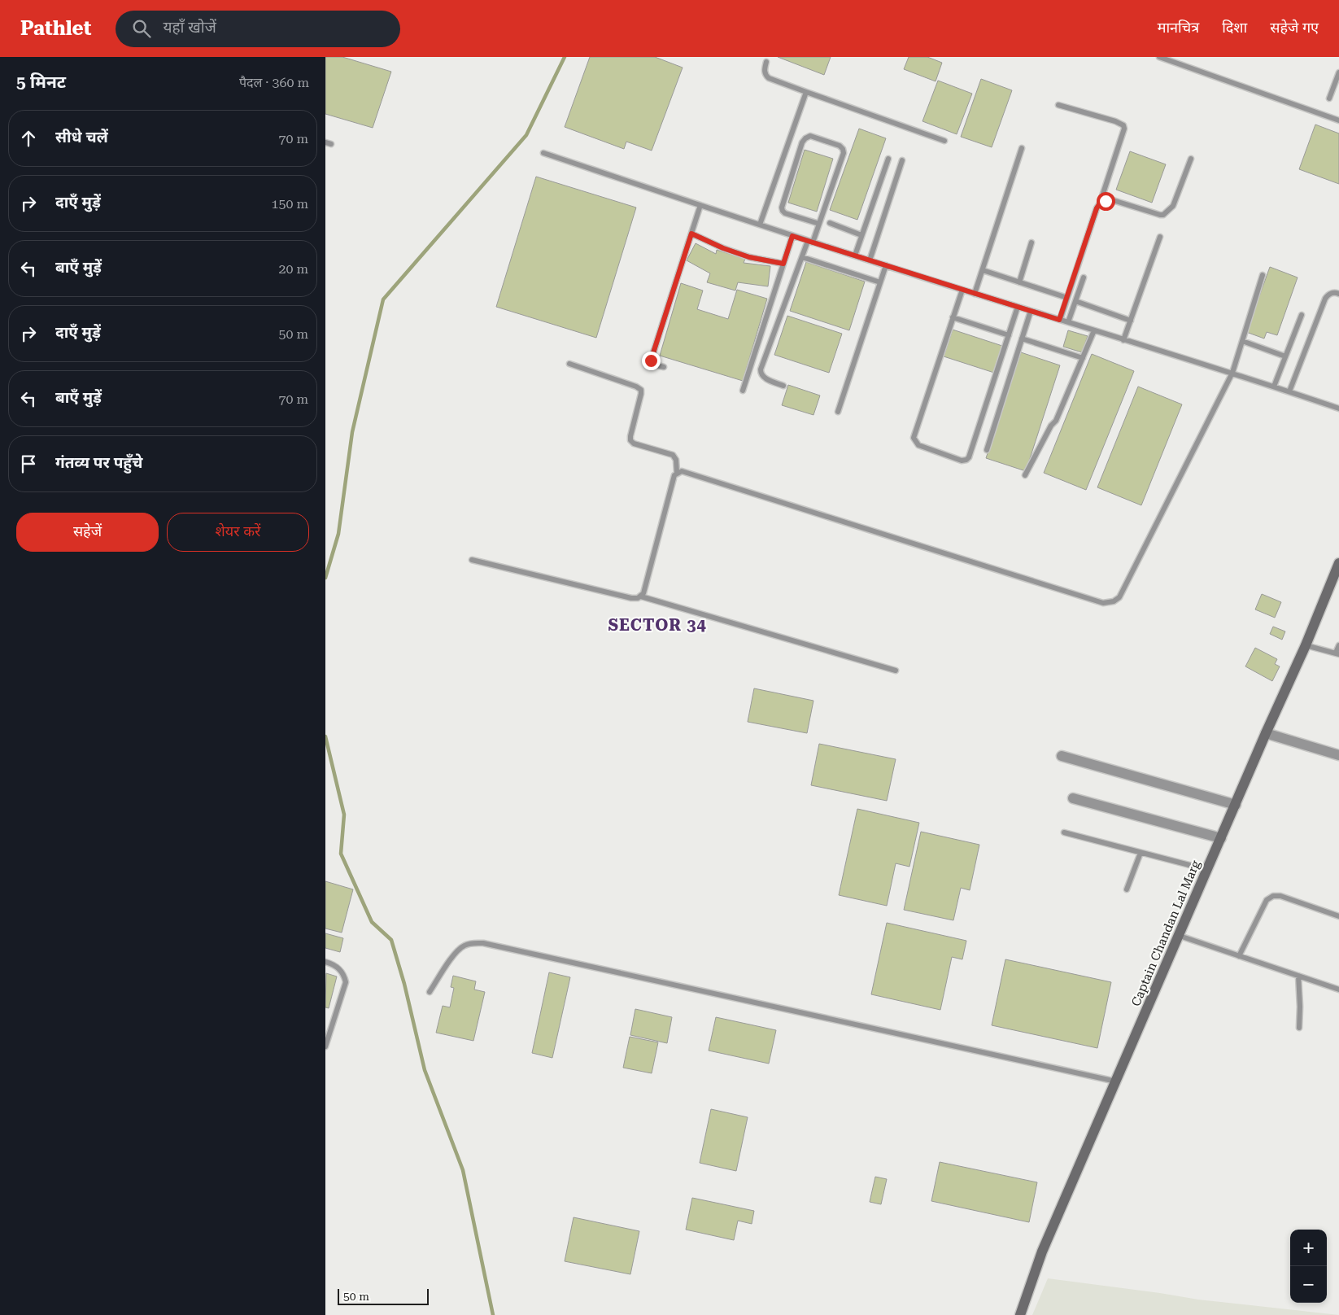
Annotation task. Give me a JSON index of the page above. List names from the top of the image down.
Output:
{
  "streets": {
    "street": ["Captain Chandan Lal Marg"]
  },
  "districts": ["SECTOR 34"],
  "scale_bar": "50 m",
  "page": {
    "header": "Pathlet",
    "search": "यहाँ खोजें",
    "nav": ["मानचित्र", "दिशा", "सहेजे गए"],
    "heading": ["5 मिनट", "पैदल · 360 m"],
    "list": [
      ["सीधे चलें", "70 m"],
      ["दाएँ मुड़ें", "150 m"],
      ["बाएँ मुड़ें", "20 m"],
      ["दाएँ मुड़ें", "50 m"],
      ["बाएँ मुड़ें", "70 m"],
      "गंतव्य पर पहुँचे"
    ],
    "buttons": ["सहेजें", "शेयर करें"],
    "map_buttons": ["+", "−"],
    "scale": "50 m"
  }
}
